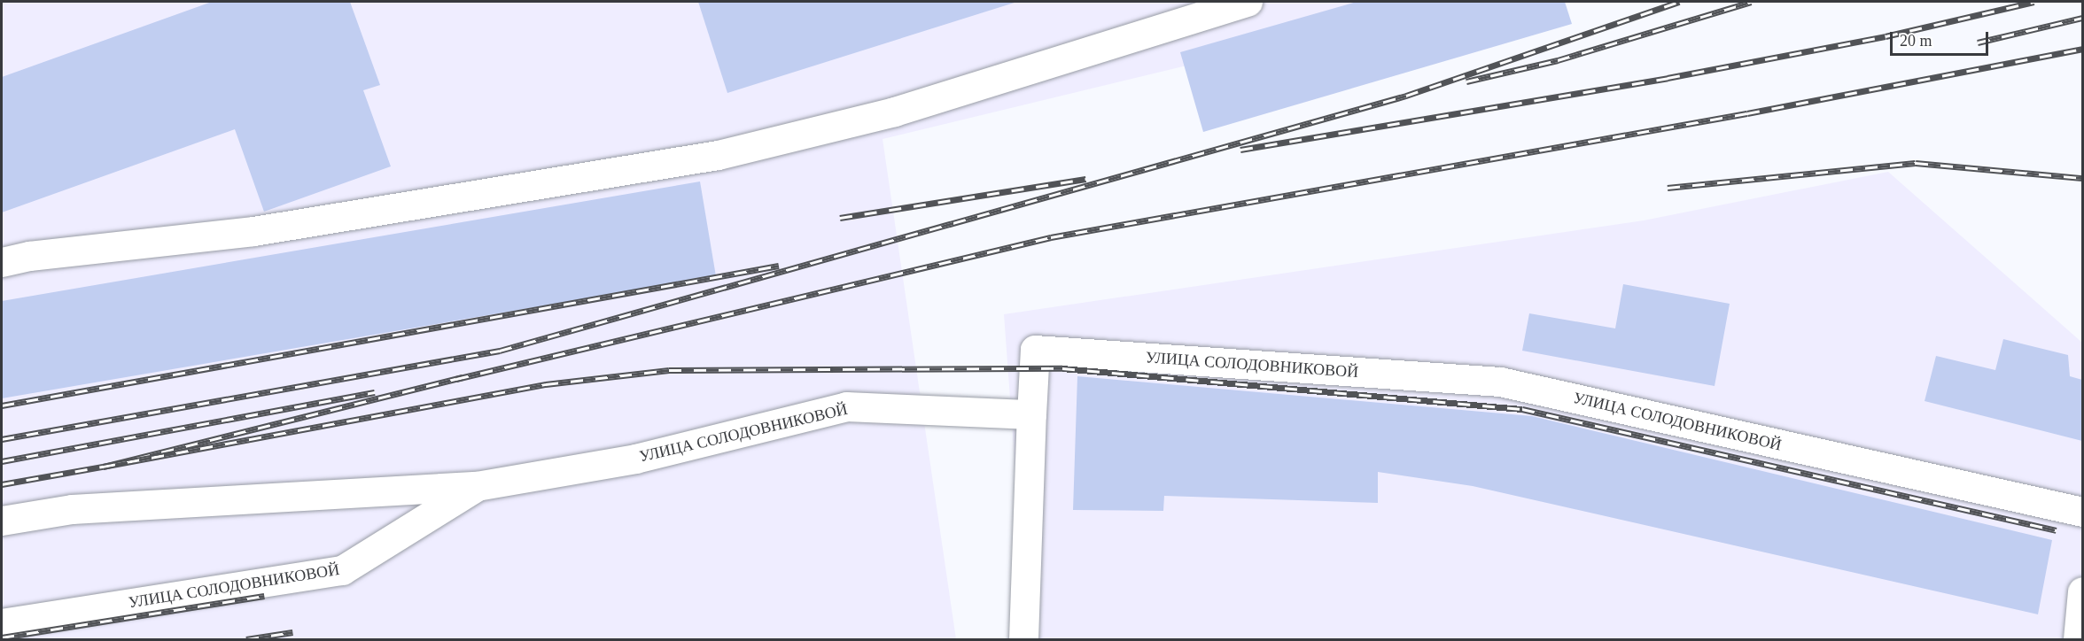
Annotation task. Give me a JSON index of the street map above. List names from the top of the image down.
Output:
{
  "streets": {
    "street": ["УЛИЦА СОЛОДОВНИКОВОЙ"]
  },
  "scale_bar": "20 m"
}
